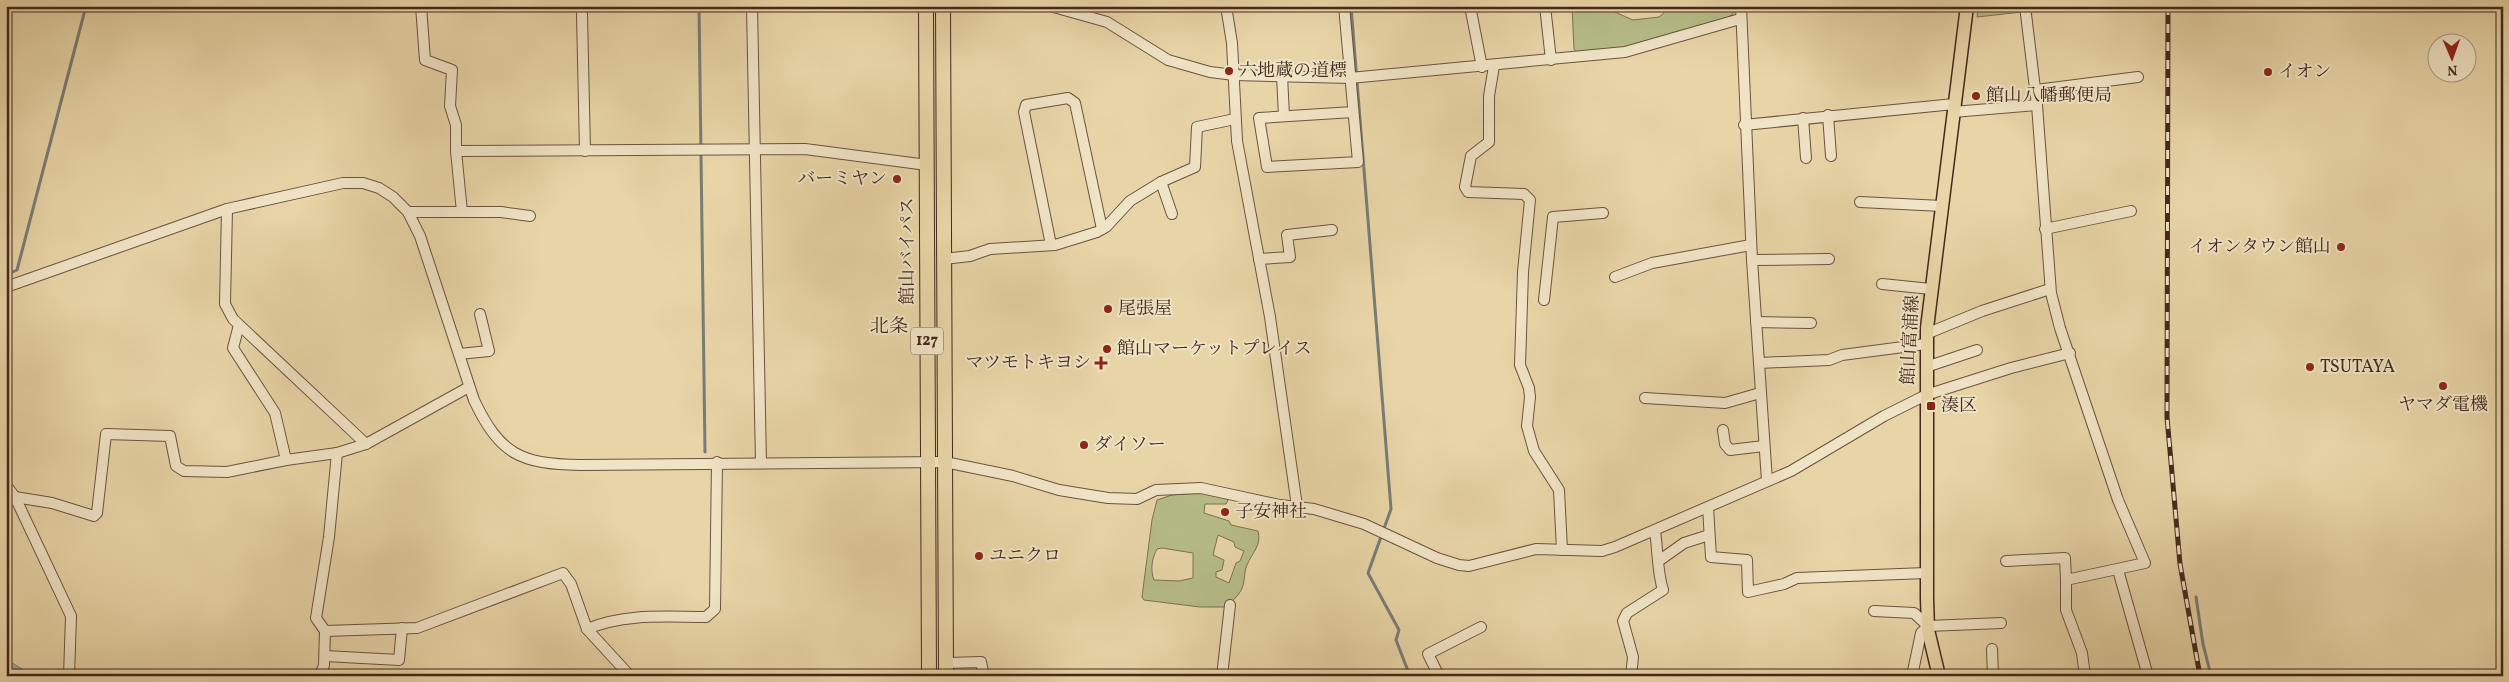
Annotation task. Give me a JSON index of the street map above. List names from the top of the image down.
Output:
{
  "streets": {
    "highway": ["館山バイパス", "127"],
    "main road": ["館山富浦線"]
  },
  "districts": ["北条"],
  "places": {
    "other": [
      "六地蔵の道標",
      "イオン",
      "館山八幡郵便局",
      "バーミヤン",
      "イオンタウン館山",
      "尾張屋",
      "館山マーケットプレイス",
      "TSUTAYA",
      "ヤマダ電機",
      "ダイソー",
      "子安神社",
      "ユニクロ"
    ],
    "health": ["マツモトキヨシ"],
    "transit": ["湊区"]
  },
  "north": "bottom"
}
